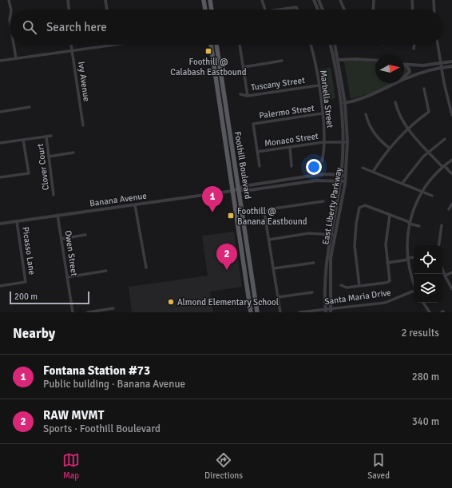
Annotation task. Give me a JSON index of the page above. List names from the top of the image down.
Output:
{
  "streets": {
    "main road": ["Foothill Boulevard"],
    "street": [
      "Ivy Avenue",
      "Tuscany Street",
      "Marbella Street",
      "Palermo Street",
      "Monaco Street",
      "Clover Court",
      "Banana Avenue",
      "East Liberty Parkway",
      "Picasso Lane",
      "Owen Street",
      "Santa Maria Drive"
    ]
  },
  "crossings": [
    ["Tuscany Street", "Marbella Street"],
    ["Marbella Street", "Palermo Street"],
    ["Marbella Street", "Monaco Street"],
    ["Palermo Street", "Monaco Street"],
    ["Monaco Street", "East Liberty Parkway"],
    ["Foothill Boulevard", "Banana Avenue"],
    ["Banana Avenue", "East Liberty Parkway"],
    ["Banana Avenue", "Picasso Lane"],
    ["Banana Avenue", "Owen Street"],
    ["East Liberty Parkway", "Santa Maria Drive"]
  ],
  "places": {
    "transit": ["Foothill @ Calabash Eastbound", "Foothill @ Banana Eastbound"],
    "other": ["Almond Elementary School"]
  },
  "scale_bar": "200 m",
  "north": "right",
  "page": {
    "search": "Search here",
    "pins": ["1", "2"],
    "scale": "200 m",
    "heading": ["Nearby", "2 results"],
    "list": [
      {
        "mark": "1",
        "name": "Fontana Station #73",
        "note": "Public building · Banana Avenue",
        "value": "280 m"
      },
      {
        "mark": "2",
        "name": "RAW MVMT",
        "note": "Sports · Foothill Boulevard",
        "value": "340 m"
      }
    ],
    "nav": ["Map", "Directions", "Saved"]
  }
}
